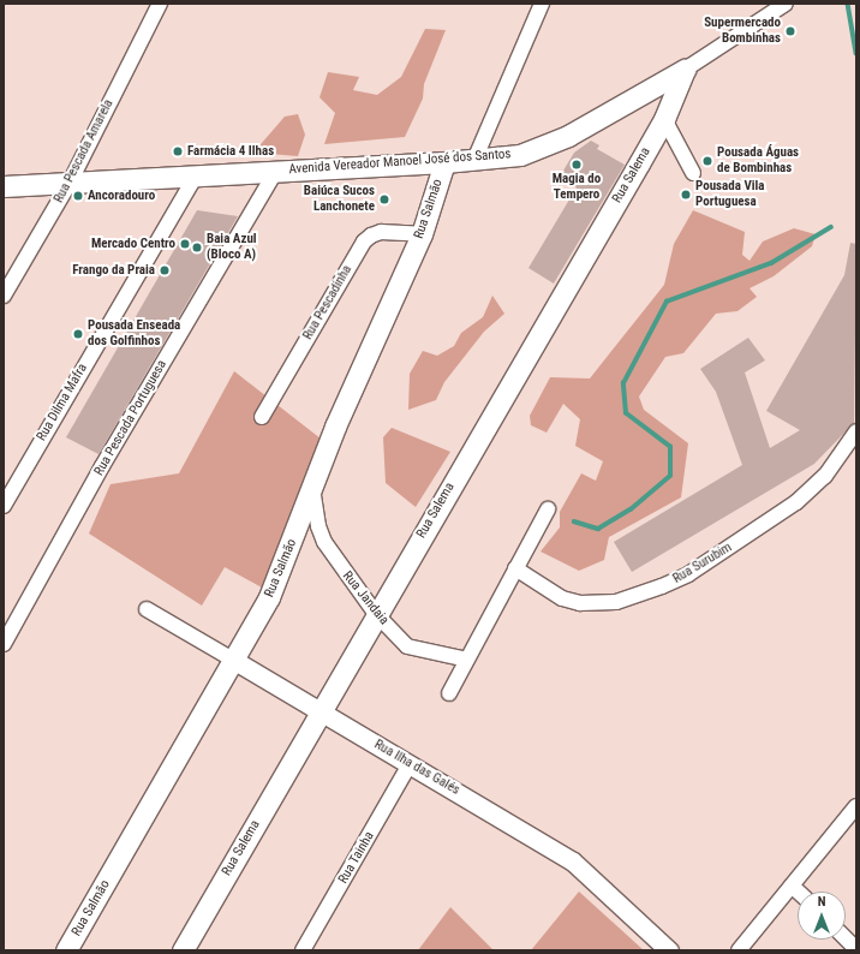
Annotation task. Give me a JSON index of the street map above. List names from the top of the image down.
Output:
{
  "streets": {
    "main road": ["Avenida Vereador Manoel José dos Santos", "Rua Salema", "Rua Salmão"],
    "street": [
      "Rua Pescada Amarela",
      "Rua Pescadinha",
      "Rua Dilma Mafra",
      "Rua Pescada Portuguesa",
      "Rua Surubim",
      "Rua Jandaia",
      "Rua Ilha das Galés",
      "Rua Tainha"
    ]
  },
  "crossings": [
    ["Rua Pescada Amarela", "Avenida Vereador Manoel José dos Santos"],
    ["Avenida Vereador Manoel José dos Santos", "Rua Salema"],
    ["Avenida Vereador Manoel José dos Santos", "Rua Salmão"],
    ["Avenida Vereador Manoel José dos Santos", "Rua Dilma Mafra"],
    ["Avenida Vereador Manoel José dos Santos", "Rua Pescada Portuguesa"],
    ["Rua Salema", "Rua Jandaia"],
    ["Rua Salema", "Rua Ilha das Galés"],
    ["Rua Salmão", "Rua Pescadinha"],
    ["Rua Salmão", "Rua Jandaia"],
    ["Rua Salmão", "Rua Ilha das Galés"],
    ["Rua Ilha das Galés", "Rua Tainha"]
  ],
  "places": [
    "Supermercado Bombinhas",
    "Farmácia 4 Ilhas",
    "Pousada Águas de Bombinhas",
    "Magia do Tempero",
    "Pousada Vila Portuguesa",
    "Ancoradouro",
    "Baiúca Sucos Lanchonete",
    "Mercado Centro",
    "Baia Azul (Bloco A)",
    "Frango da Praia",
    "Pousada Enseada dos Golfinhos"
  ],
  "north": "top"
}
